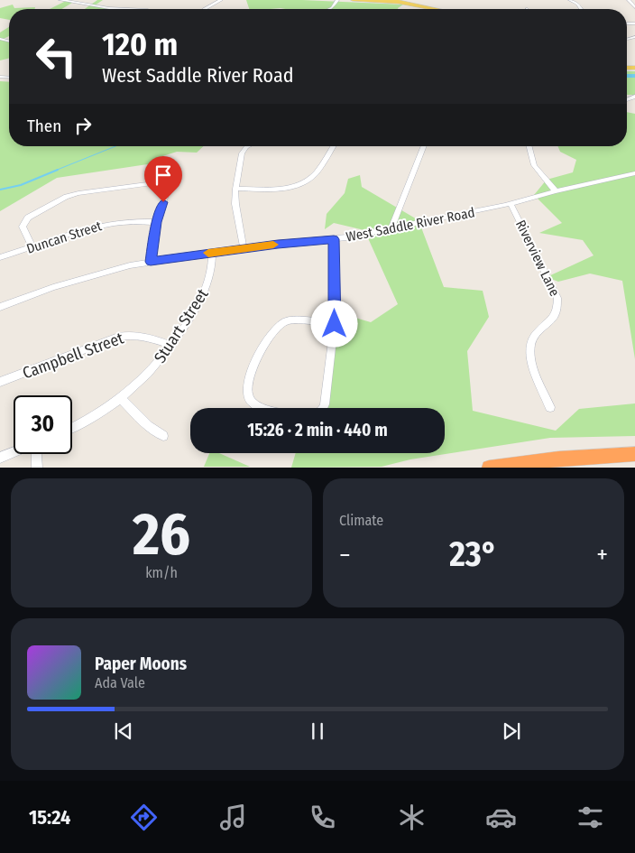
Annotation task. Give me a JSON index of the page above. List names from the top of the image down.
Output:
{
  "streets": {
    "street": [
      "West Saddle River Road",
      "Duncan Street",
      "Riverview Lane",
      "Stuart Street",
      "Campbell Street"
    ]
  },
  "crossings": [
    ["West Saddle River Road", "Riverview Lane"],
    ["West Saddle River Road", "Stuart Street"],
    ["Stuart Street", "Campbell Street"]
  ],
  "page": {
    "turn": ["120 m", "West Saddle River Road"],
    "then": "Then",
    "limit": "30",
    "trip": "15:26 · 2 min · 440 m",
    "tile": [
      ["26", "km/h"],
      "Climate"
    ],
    "heat": ["−", "23°", "+"],
    "song": ["Paper Moons", "Ada Vale"],
    "tabs": "15:24"
  }
}
